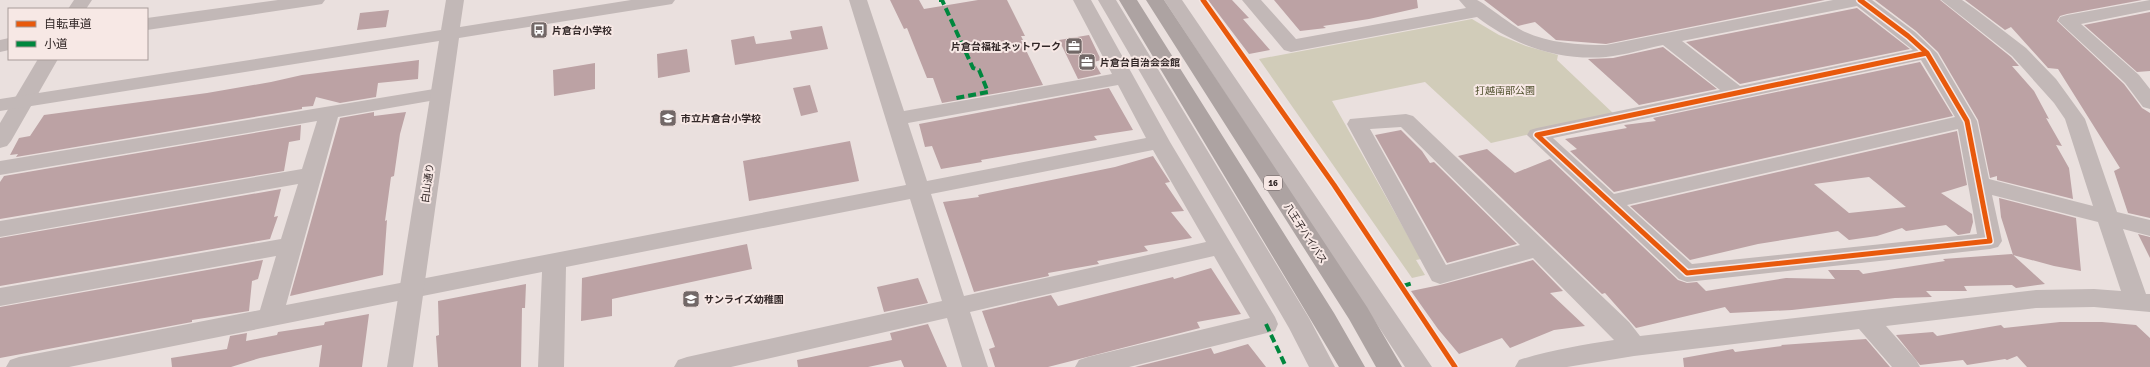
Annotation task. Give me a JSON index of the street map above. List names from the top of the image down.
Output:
{
  "streets": {
    "highway": ["16", "八王子バイパス"],
    "street": ["白山通り"]
  },
  "parks": ["打越南部公園"],
  "places": {
    "bus stop": ["片倉台小学校"],
    "office": ["片倉台福祉ネットワーク", "片倉台自治会会館"],
    "school or university": ["市立片倉台小学校", "サンライズ幼稚園"]
  },
  "legend": ["自転車道", "小道"]
}
